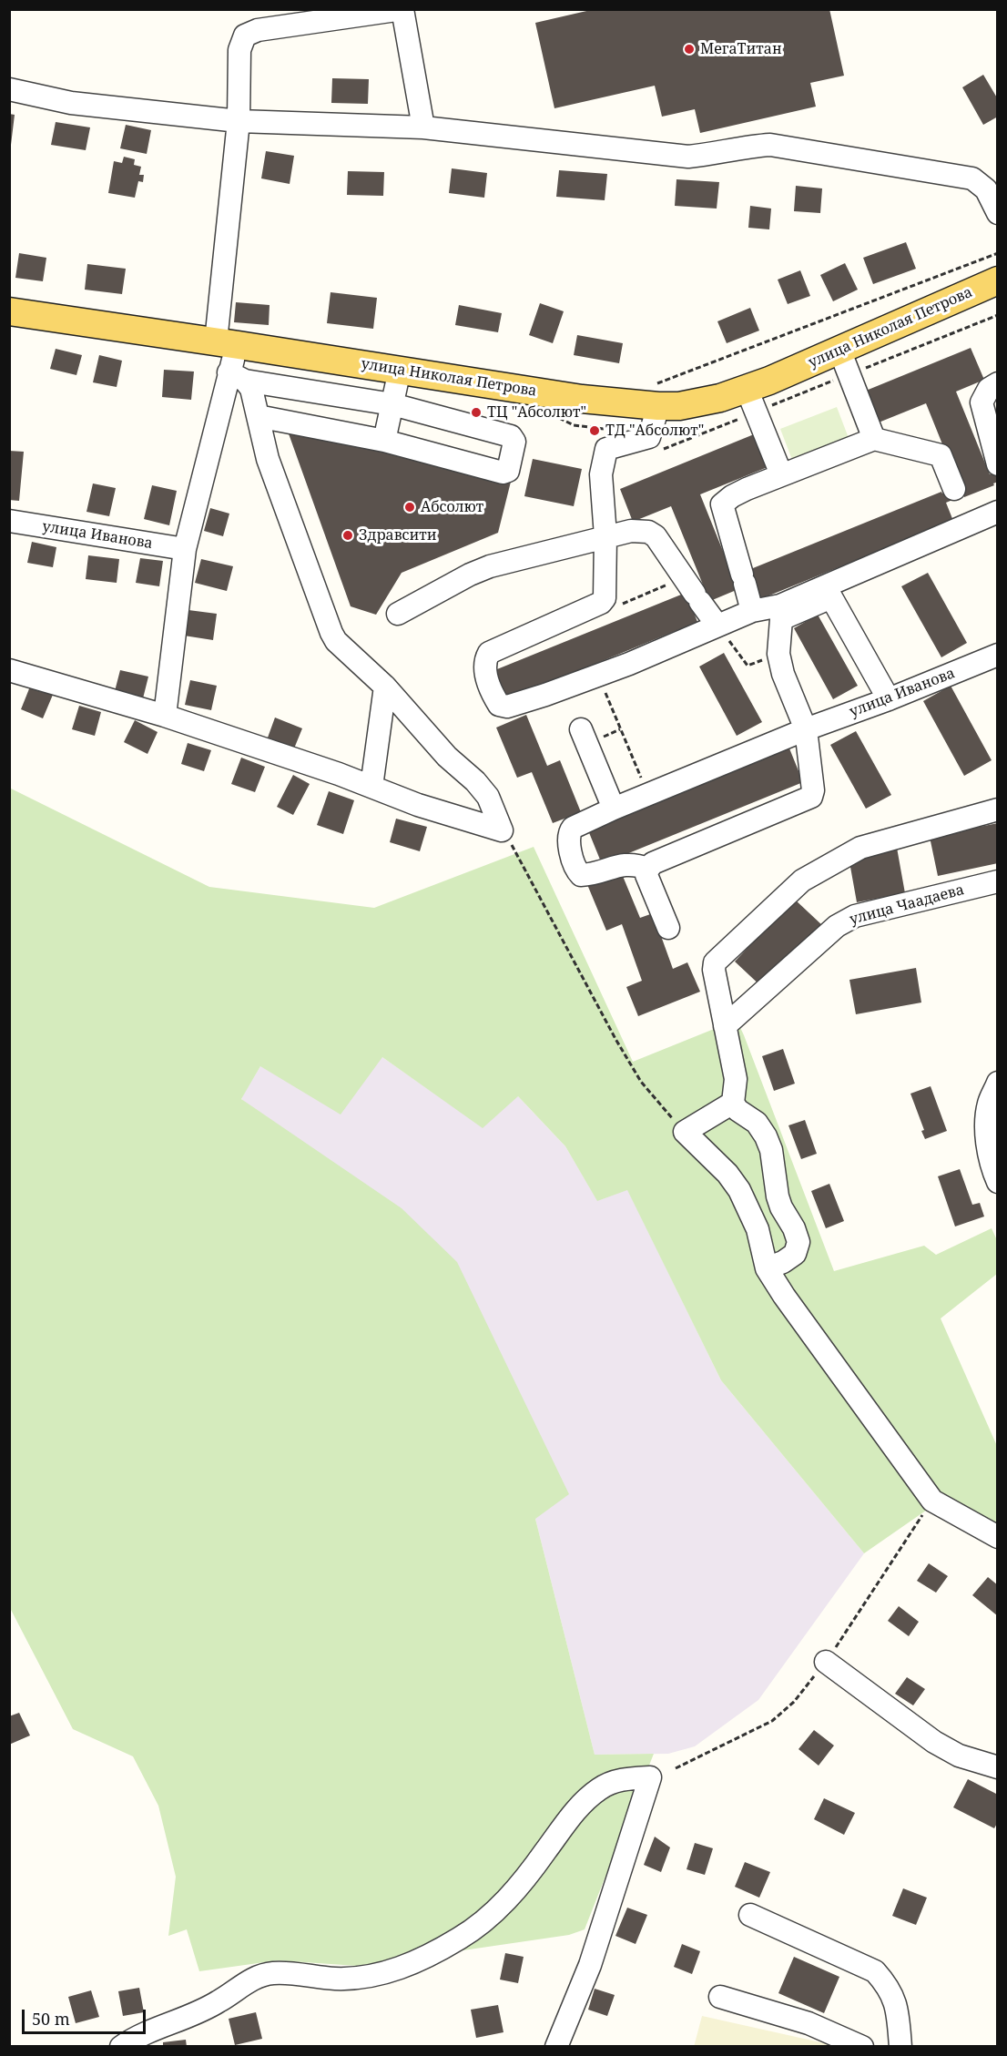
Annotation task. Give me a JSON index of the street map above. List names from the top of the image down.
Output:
{
  "streets": {
    "main road": ["улица Николая Петрова"],
    "street": ["улица Иванова", "улица Чаадаева"]
  },
  "places": [
    "МегаТитан",
    "ТЦ \"Абсолют\"",
    "ТД \"Абсолют\"",
    "Абсолют",
    "Здравсити"
  ],
  "scale_bar": "50 m"
}
